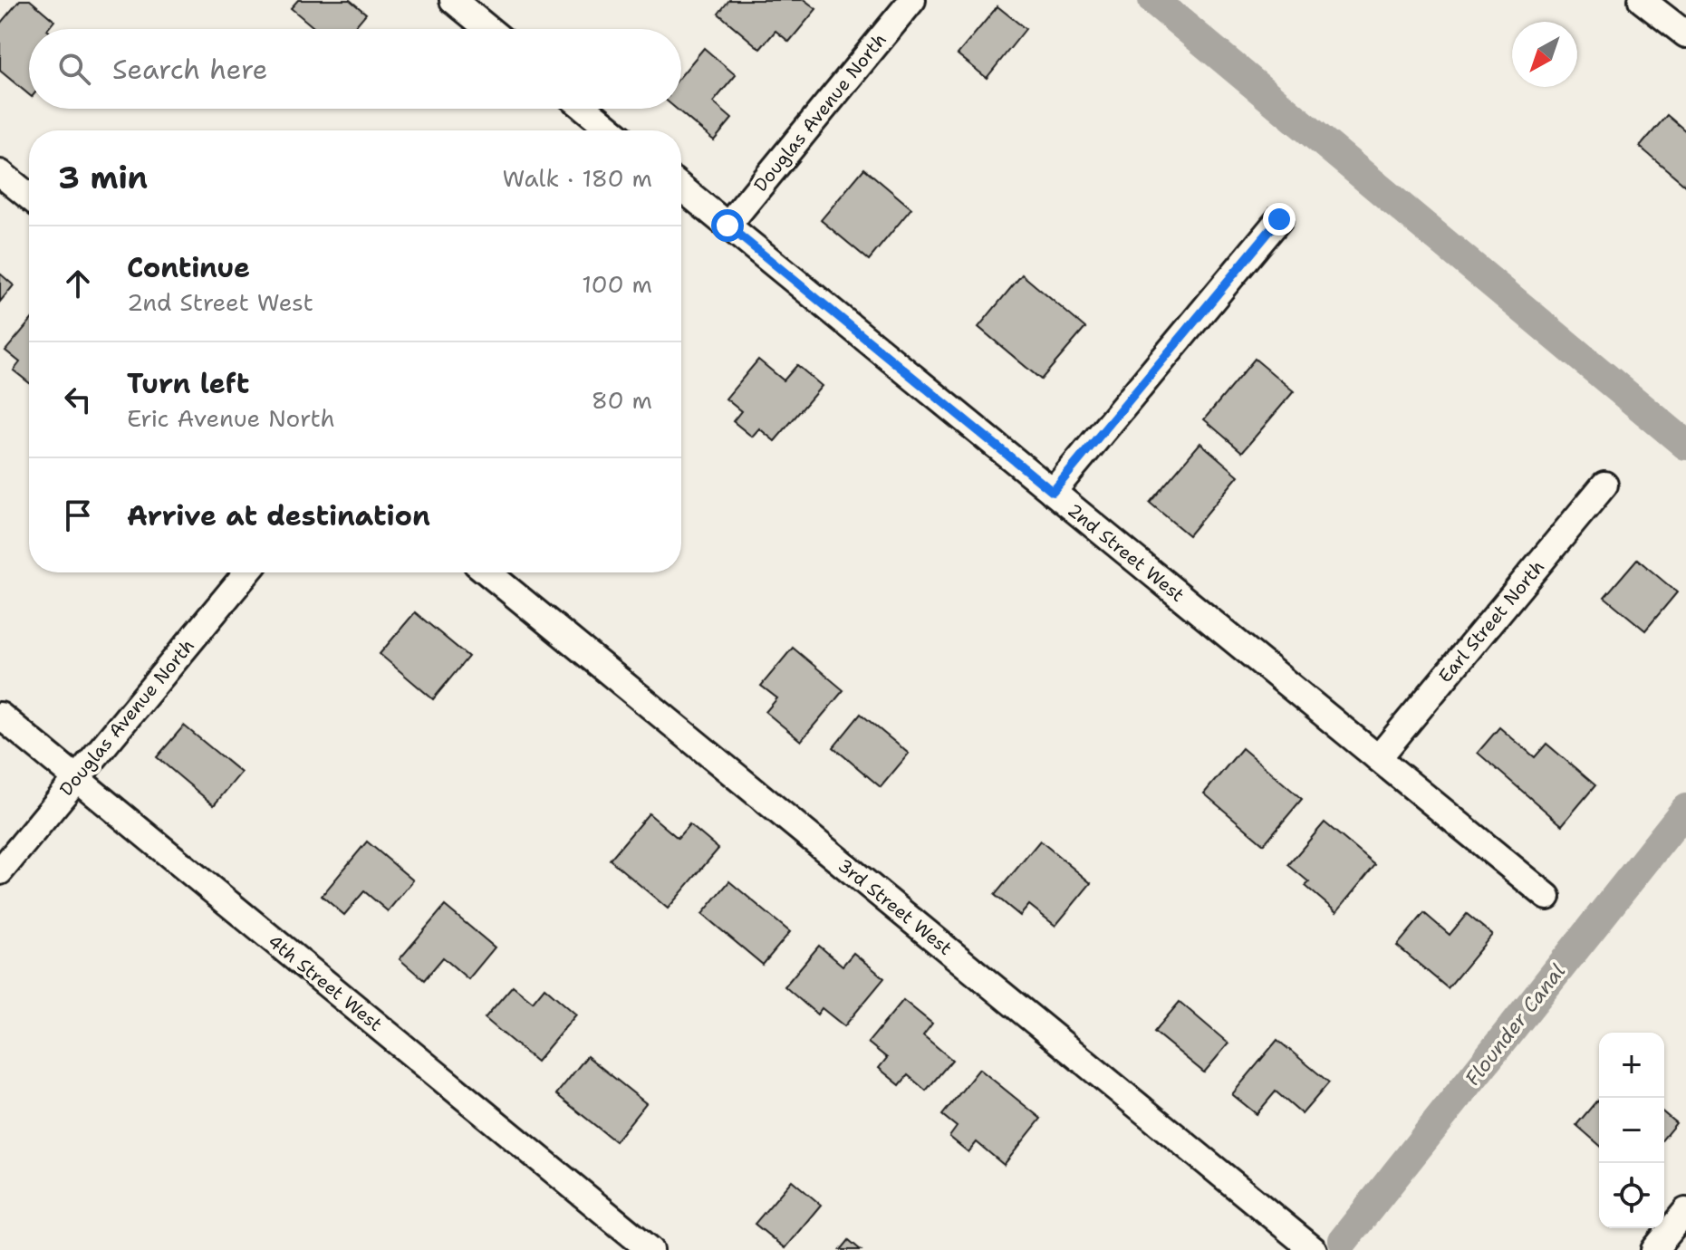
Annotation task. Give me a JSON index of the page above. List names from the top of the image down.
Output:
{
  "streets": {
    "street": [
      "Douglas Avenue North",
      "2nd Street West",
      "Earl Street North",
      "3rd Street West",
      "4th Street West"
    ]
  },
  "crossings": [
    ["Douglas Avenue North", "2nd Street West"],
    ["Douglas Avenue North", "4th Street West"],
    ["2nd Street West", "Earl Street North"]
  ],
  "water": ["Flounder Canal"],
  "north": "bottom left",
  "page": {
    "search": "Search here",
    "heading": ["3 min", "Walk · 180 m"],
    "list": [
      ["Continue", "2nd Street West", "100 m"],
      ["Turn left", "Eric Avenue North", "80 m"],
      "Arrive at destination"
    ],
    "map_buttons": ["+", "−"]
  }
}
